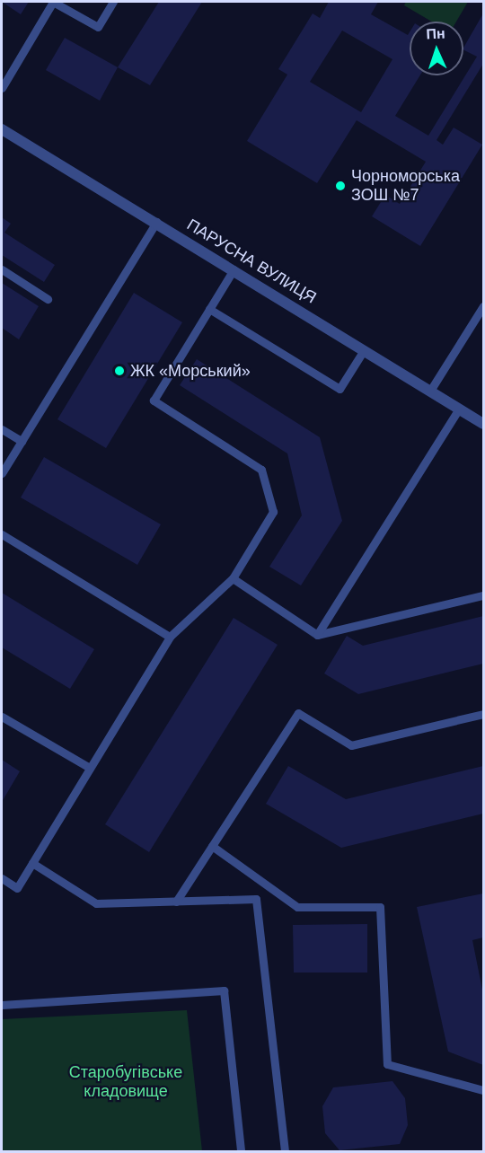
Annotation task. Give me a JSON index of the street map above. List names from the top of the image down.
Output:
{
  "streets": {
    "street": ["ПАРУСНА ВУЛИЦЯ"]
  },
  "parks": ["Старобугівське кладовище"],
  "places": ["Чорноморська ЗОШ №7", "ЖК «Морський»"],
  "north": "top"
}
